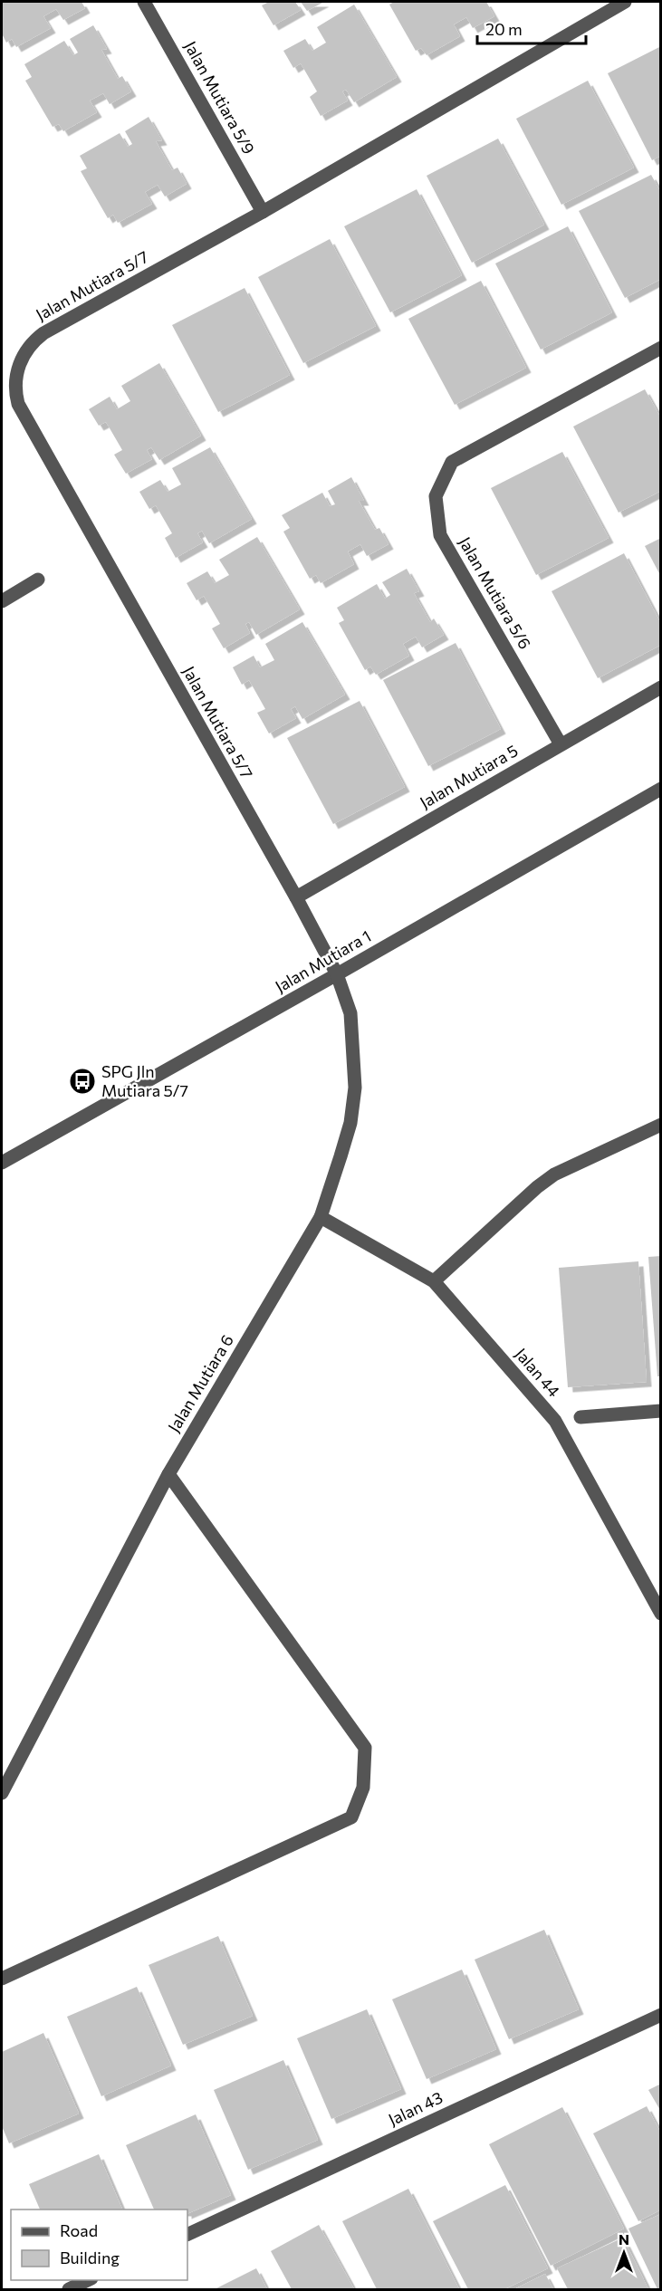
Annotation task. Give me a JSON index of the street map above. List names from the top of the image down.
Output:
{
  "streets": {
    "street": [
      "Jalan Mutiara 5/9",
      "Jalan Mutiara 5/7",
      "Jalan Mutiara 5/6",
      "Jalan Mutiara 5",
      "Jalan Mutiara 1",
      "Jalan 44",
      "Jalan Mutiara 6",
      "Jalan 43"
    ]
  },
  "crossings": [
    ["Jalan Mutiara 5/9", "Jalan Mutiara 5/7"],
    ["Jalan Mutiara 5/7", "Jalan Mutiara 5"],
    ["Jalan Mutiara 5/7", "Jalan Mutiara 1"],
    ["Jalan Mutiara 5/7", "Jalan Mutiara 6"],
    ["Jalan Mutiara 5/6", "Jalan Mutiara 5"],
    ["Jalan Mutiara 1", "Jalan Mutiara 6"],
    ["Jalan 44", "Jalan Mutiara 6"]
  ],
  "places": {
    "bus stop": ["SPG Jln Mutiara 5/7"]
  },
  "legend": ["Road", "Building"],
  "scale_bar": "20 m",
  "north": "top"
}
